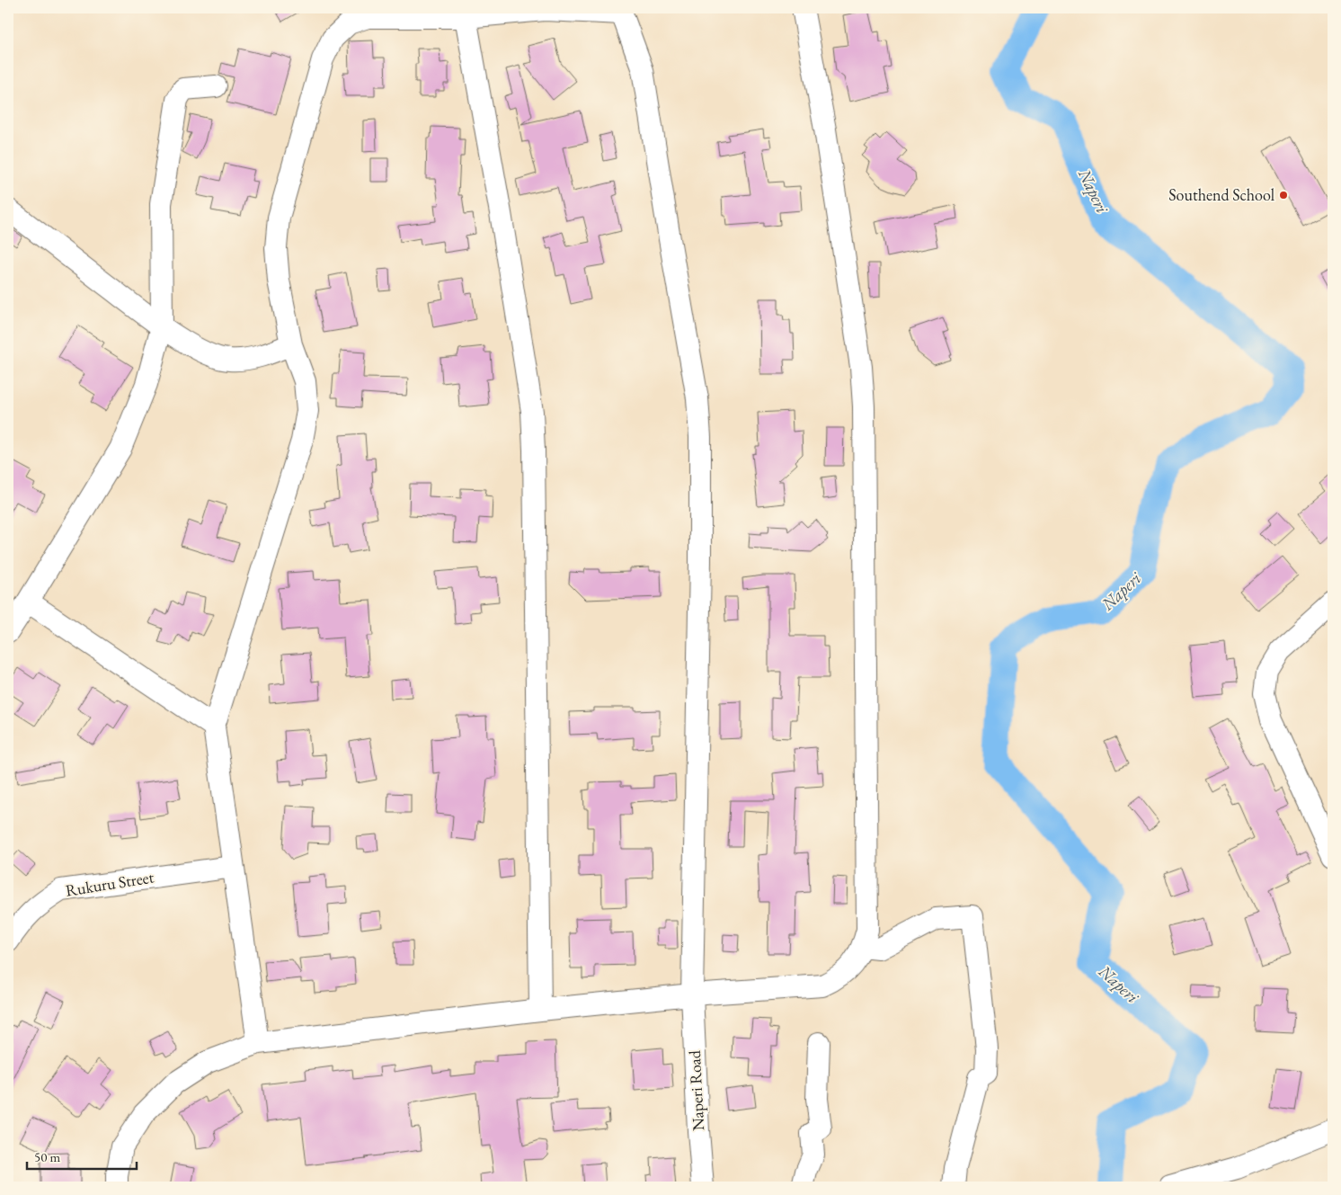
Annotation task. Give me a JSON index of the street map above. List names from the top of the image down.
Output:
{
  "streets": {
    "street": ["Rukuru Street", "Naperi Road"]
  },
  "water": ["Naperi"],
  "places": ["Southend School"],
  "scale_bar": "50 m"
}
